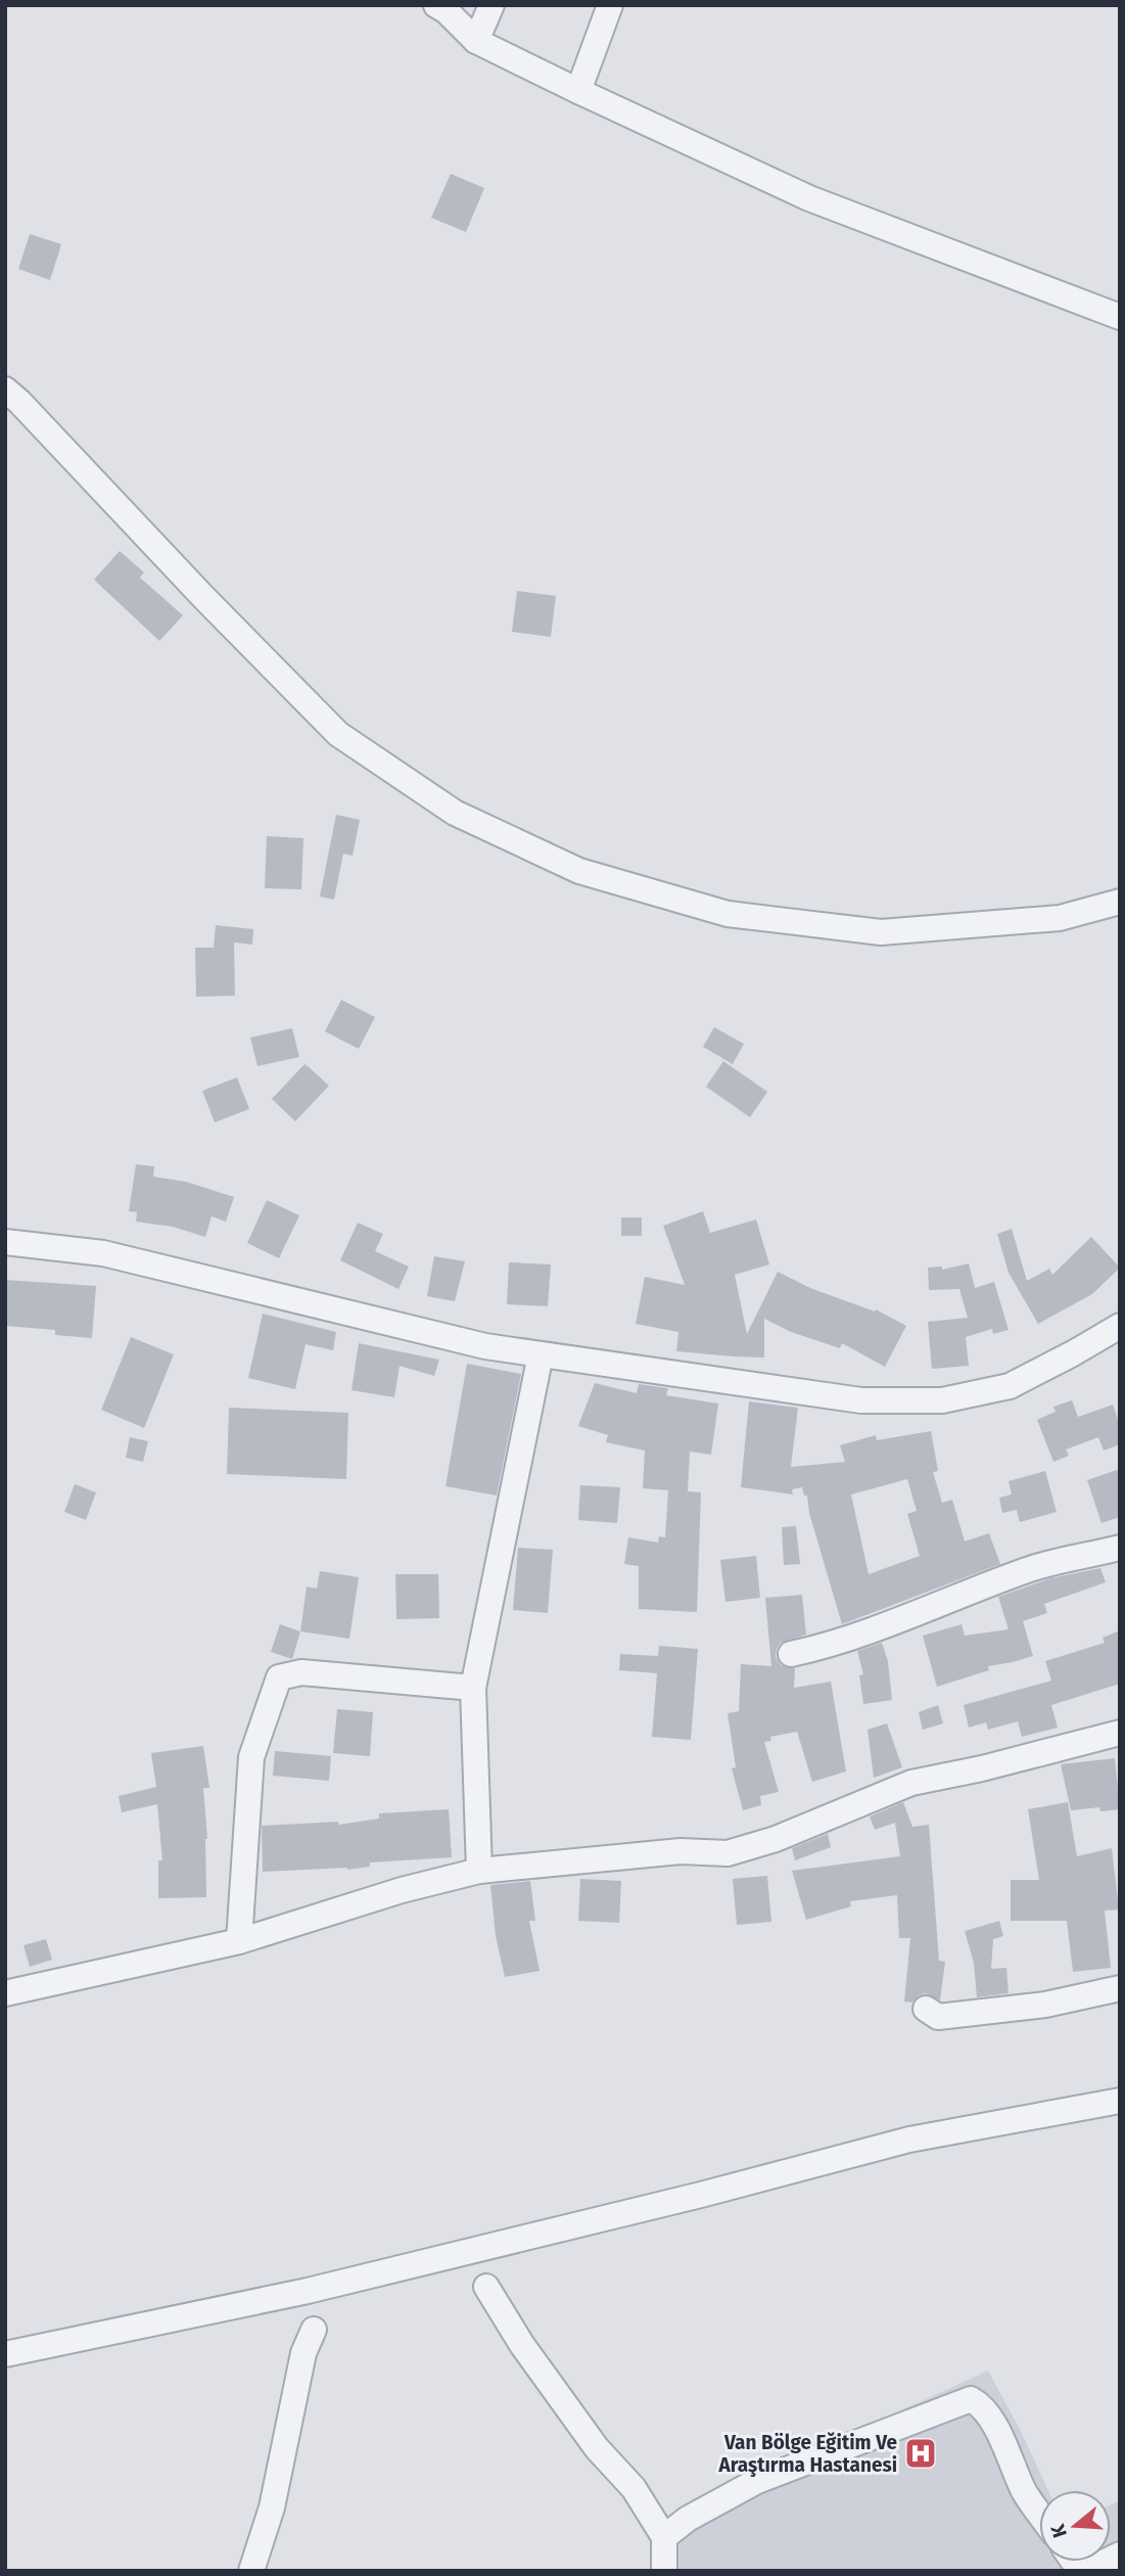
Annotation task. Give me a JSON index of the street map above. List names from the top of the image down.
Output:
{
  "places": {
    "hospital": ["Van Bölge Eğitim Ve Araştırma Hastanesi"]
  },
  "north": "left"
}
